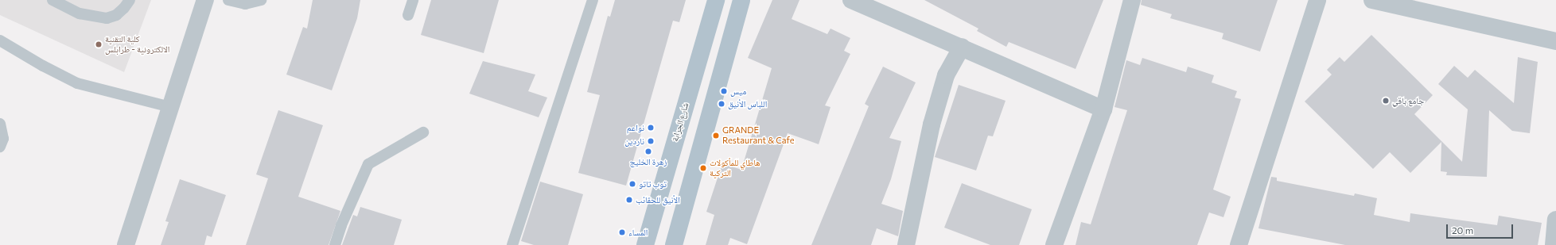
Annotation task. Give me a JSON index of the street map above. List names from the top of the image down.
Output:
{
  "streets": {
    "main road": ["شارع الجرابة"]
  },
  "places": [
    "كلية التقنية الالكترونية - طرابلس",
    "ميس",
    "جامع باقي",
    "اللباس الأنيق",
    "نواعم",
    "GRANDE Restaurant & Cafe",
    "ناردين",
    "زهرة الخليج",
    "هاطاي للمأكولات التركية",
    "توب تاتو",
    "الأنيق للحقائب",
    "المساء"
  ],
  "scale_bar": "20 m"
}
